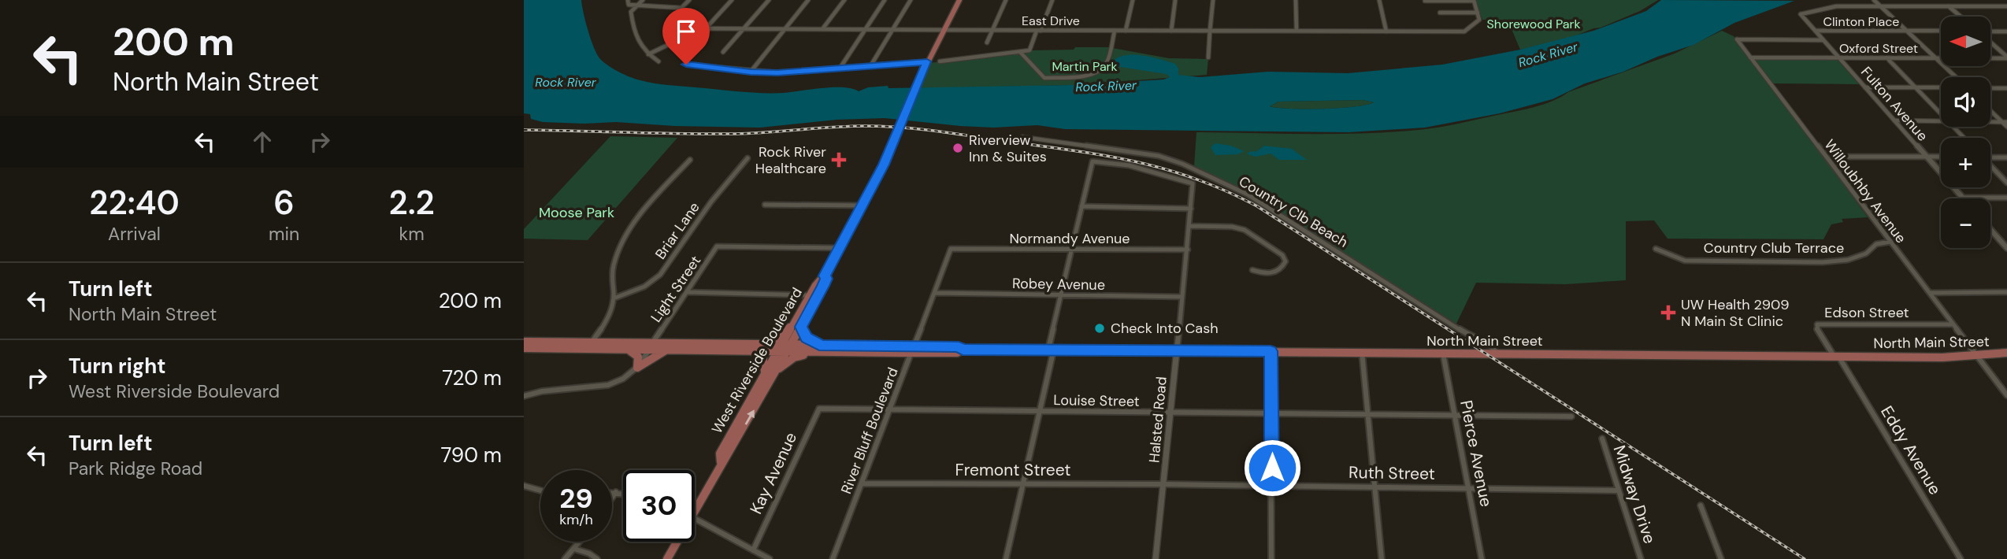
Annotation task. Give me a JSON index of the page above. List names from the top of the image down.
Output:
{
  "streets": {
    "main road": ["North Main Street", "West Riverside Boulevard"],
    "street": [
      "East Drive",
      "Clinton Place",
      "Oxford Street",
      "Fulton Avenue",
      "Willoubhby Avenue",
      "Country Clb Beach",
      "Briar Lane",
      "Normandy Avenue",
      "Country Club Terrace",
      "Robey Avenue",
      "Light Street",
      "Edson Street",
      "Louise Street",
      "Halsted Road",
      "River Bluff Boulevard",
      "Eddy Avenue",
      "Pierce Avenue",
      "Fremont Street",
      "Kay Avenue",
      "Ruth Street",
      "Midway Drive"
    ]
  },
  "crossings": [
    ["East Drive", "West Riverside Boulevard"],
    ["Clinton Place", "Fulton Avenue"],
    ["Oxford Street", "Fulton Avenue"],
    ["Oxford Street", "Willoubhby Avenue"],
    ["Willoubhby Avenue", "Country Club Terrace"],
    ["Willoubhby Avenue", "Edson Street"],
    ["Willoubhby Avenue", "North Main Street"],
    ["Country Clb Beach", "North Main Street"],
    ["Normandy Avenue", "Halsted Road"],
    ["Normandy Avenue", "River Bluff Boulevard"],
    ["Robey Avenue", "Halsted Road"],
    ["Robey Avenue", "River Bluff Boulevard"],
    ["Light Street", "North Main Street"],
    ["Light Street", "West Riverside Boulevard"],
    ["Edson Street", "North Main Street"],
    ["Edson Street", "Eddy Avenue"],
    ["North Main Street", "West Riverside Boulevard"],
    ["North Main Street", "Halsted Road"],
    ["North Main Street", "River Bluff Boulevard"],
    ["North Main Street", "Eddy Avenue"],
    ["North Main Street", "Pierce Avenue"],
    ["Louise Street", "Halsted Road"],
    ["Louise Street", "River Bluff Boulevard"],
    ["Louise Street", "Pierce Avenue"],
    ["Louise Street", "Kay Avenue"],
    ["Halsted Road", "Fremont Street"],
    ["Halsted Road", "Ruth Street"],
    ["River Bluff Boulevard", "Fremont Street"],
    ["Pierce Avenue", "Ruth Street"],
    ["Fremont Street", "Ruth Street"],
    ["Ruth Street", "Midway Drive"]
  ],
  "water": ["Rock River"],
  "parks": ["Shorewood Park", "Martin Park", "Moose Park"],
  "places": {
    "other": ["Riverview Inn & Suites", "Check Into Cash"],
    "health": ["Rock River Healthcare", "UW Health 2909 N Main St Clinic"]
  },
  "north": "left",
  "page": {
    "turn": ["200 m", "North Main Street"],
    "map_buttons": ["+", "−"],
    "eta": [
      "22:40",
      "Arrival",
      "6",
      "min",
      "2.2",
      "km"
    ],
    "list": [
      {
        "name": "Turn left",
        "note": "North Main Street",
        "value": "200 m"
      },
      {
        "name": "Turn right",
        "note": "West Riverside Boulevard",
        "value": "720 m"
      },
      {
        "name": "Turn left",
        "note": "Park Ridge Road",
        "value": "790 m"
      }
    ],
    "speed": "29 km/h",
    "limit": "30"
  }
}
